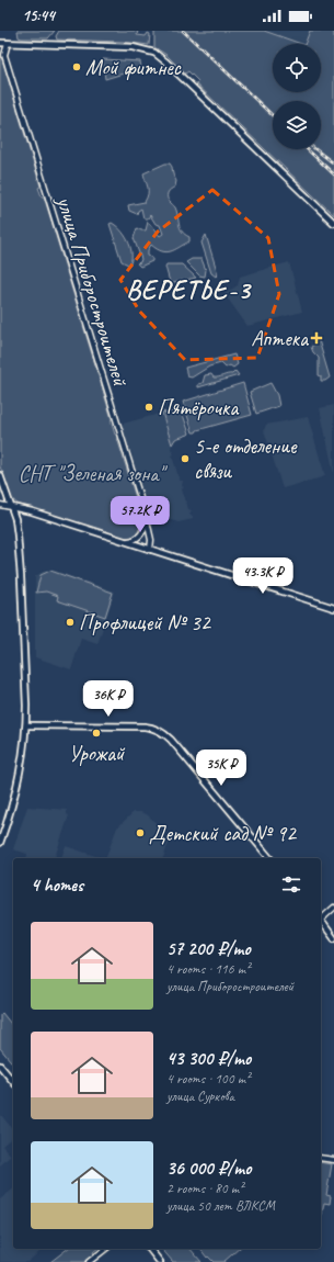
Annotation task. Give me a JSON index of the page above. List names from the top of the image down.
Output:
{
  "streets": {
    "street": ["улица Приборостроителей"]
  },
  "districts": ["ВЕРЕТЬЕ-3"],
  "parks": ["СНТ \"Зеленая зона\""],
  "places": {
    "other": [
      "Мой фитнес",
      "Пятёрочка",
      "5-е отделение связи",
      "Профлицей № 32",
      "Урожай",
      "Детский сад № 92"
    ],
    "health": ["Аптека"]
  },
  "page": {
    "status": "15:44",
    "price": [
      "57.2K ₽",
      "43.3K ₽",
      "36K ₽",
      "35K ₽"
    ],
    "heading": "4 homes",
    "list": [
      {
        "name": "57 200 ₽/mo",
        "note": "4 rooms · 116 m² · улица Приборостроителей"
      },
      {
        "name": "43 300 ₽/mo",
        "note": "4 rooms · 100 m² · улица Суркова"
      },
      {
        "name": "36 000 ₽/mo",
        "note": "2 rooms · 80 m² · улица 50 лет ВЛКСМ"
      }
    ]
  }
}
